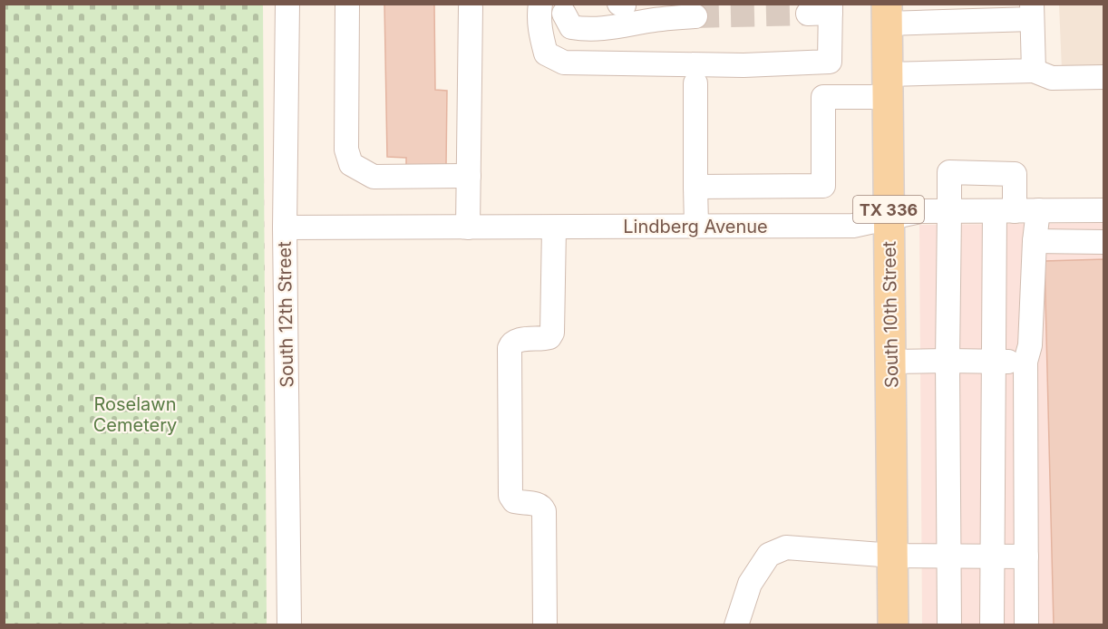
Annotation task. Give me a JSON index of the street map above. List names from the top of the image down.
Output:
{
  "streets": {
    "main road": ["TX 336", "South 10th Street"],
    "street": ["Lindberg Avenue", "South 12th Street"]
  },
  "crossings": [
    ["Lindberg Avenue", "South 12th Street"],
    ["Lindberg Avenue", "South 10th Street"]
  ],
  "parks": ["Roselawn Cemetery"]
}
